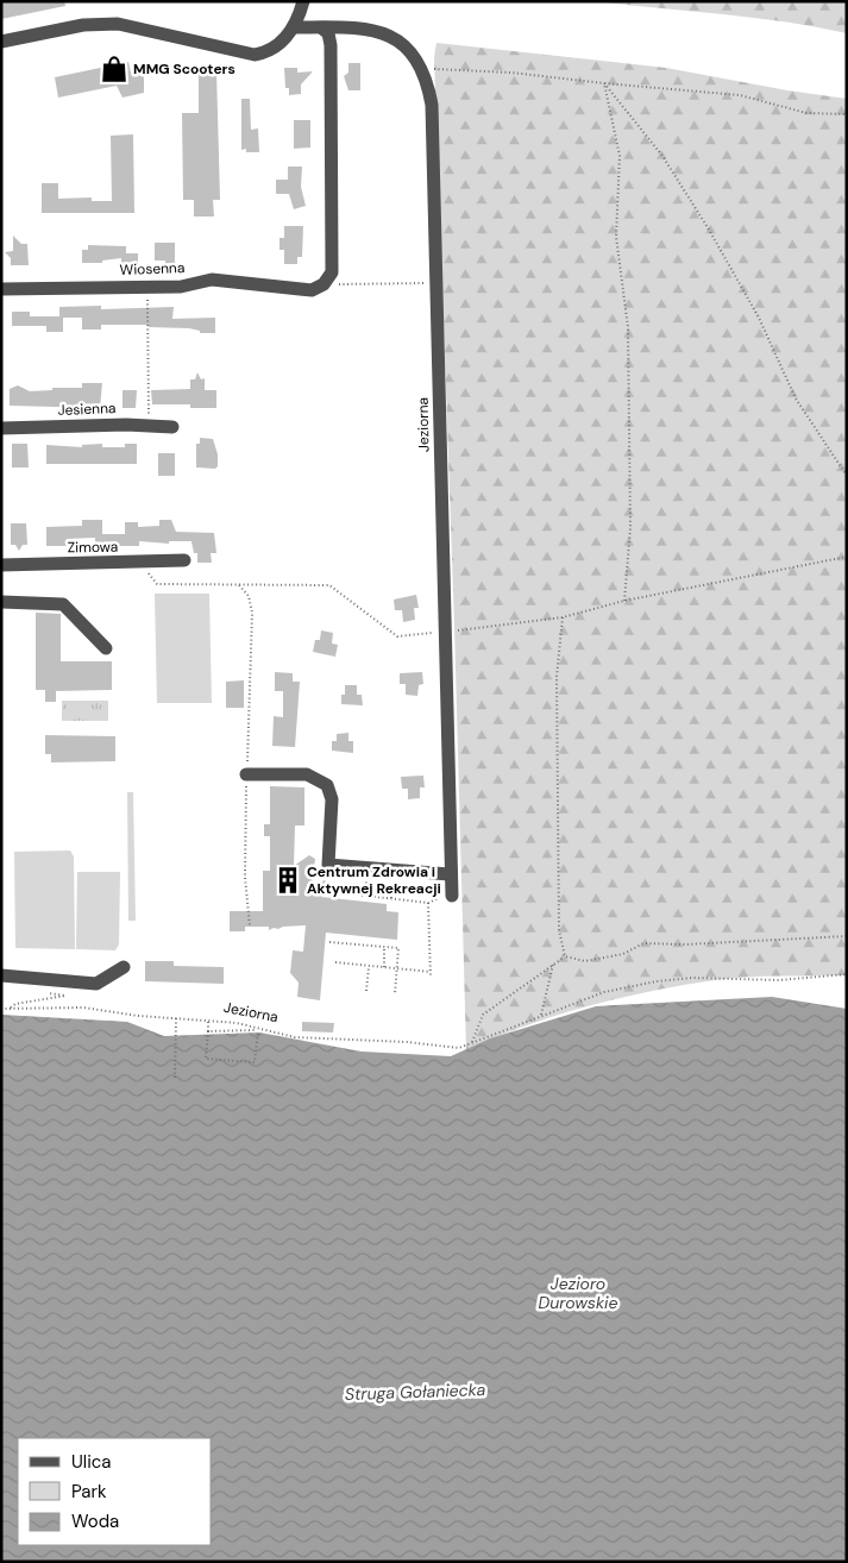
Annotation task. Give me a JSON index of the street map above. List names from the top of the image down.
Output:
{
  "streets": {
    "street": [
      "Wiosenna",
      "Jesienna",
      "Jeziorna",
      "Zimowa"
    ]
  },
  "water": ["Jezioro Durowskie", "Struga Gołaniecka"],
  "places": {
    "shop": ["MMG Scooters"],
    "building": ["Centrum Zdrowia i Aktywnej Rekreacji"]
  },
  "legend": ["Ulica", "Park", "Woda"]
}
